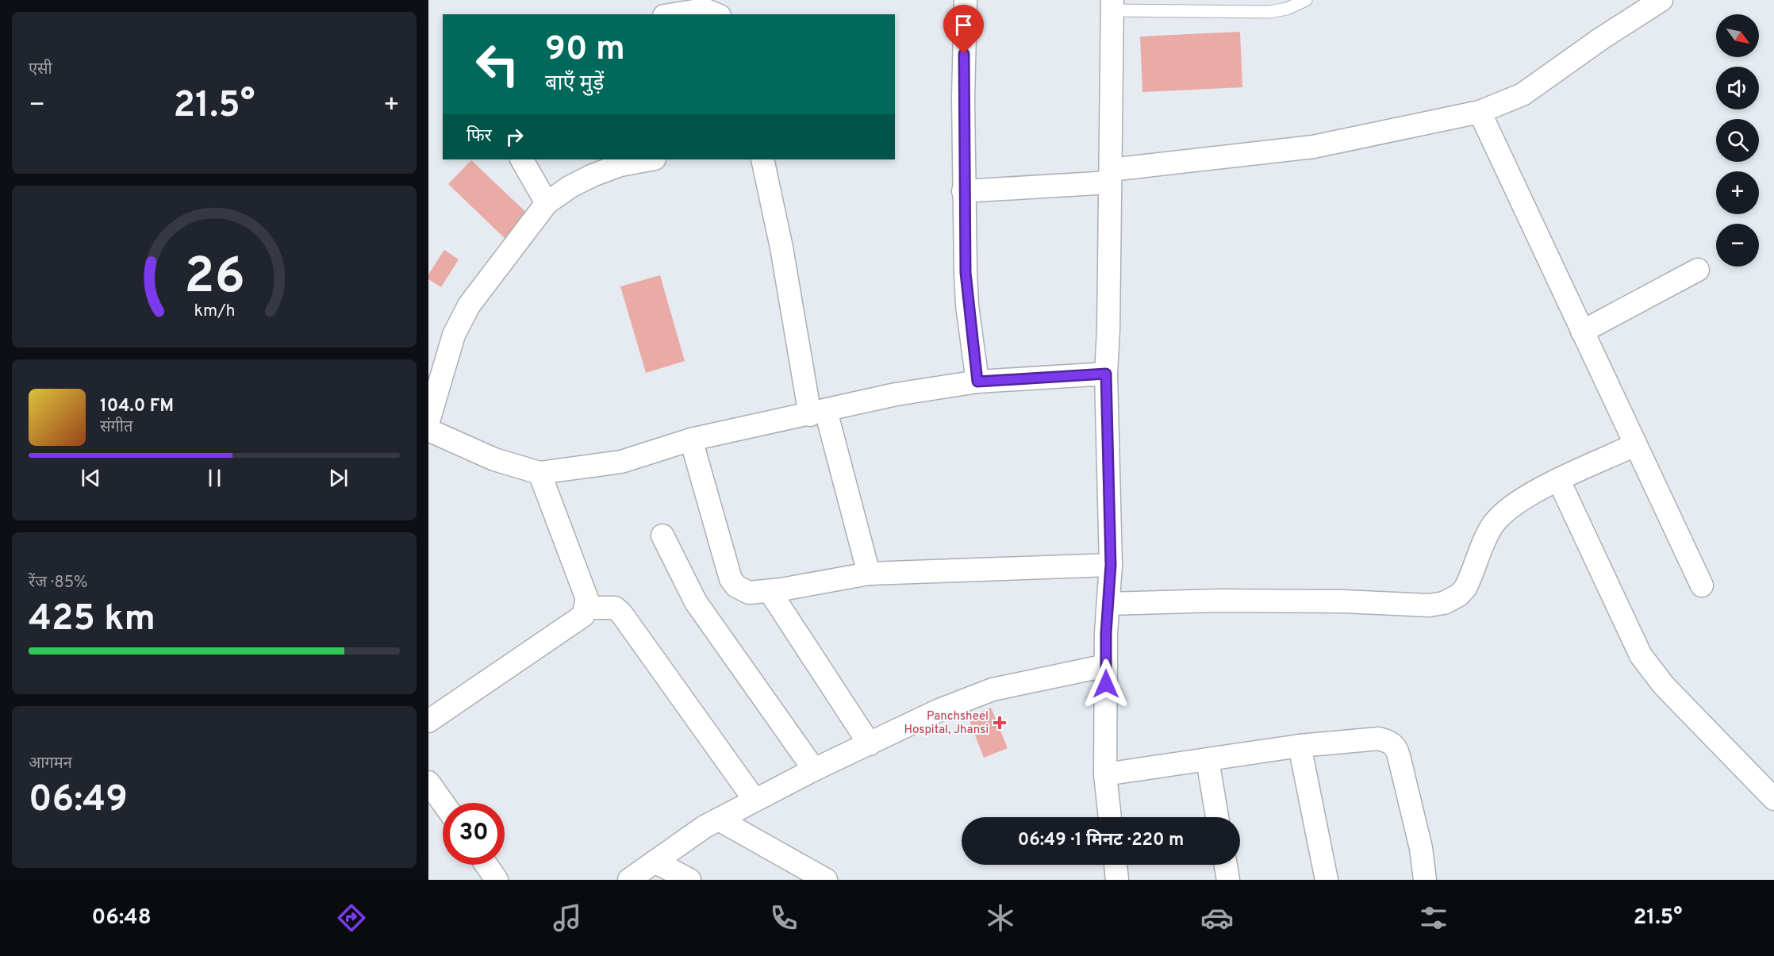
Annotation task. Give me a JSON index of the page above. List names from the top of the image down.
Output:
{
  "places": {
    "health": ["Panchsheel Hospital, Jhansi"]
  },
  "north": "bottom right",
  "page": {
    "tile": [
      "एसी",
      ["रेंज · 85%", "425 km"],
      ["आगमन", "06:49"]
    ],
    "map_buttons": ["+", "−"],
    "turn": ["90 m", "बाएँ मुड़ें"],
    "heat": ["−", "21.5°", "+"],
    "then": "फिर",
    "song": ["104.0 FM", "संगीत"],
    "limit": "30",
    "trip": "06:49 · 1 मिनट · 220 m",
    "tabs": ["06:48", "21.5°"],
    "gauge": ["26", "km/h"]
  }
}
